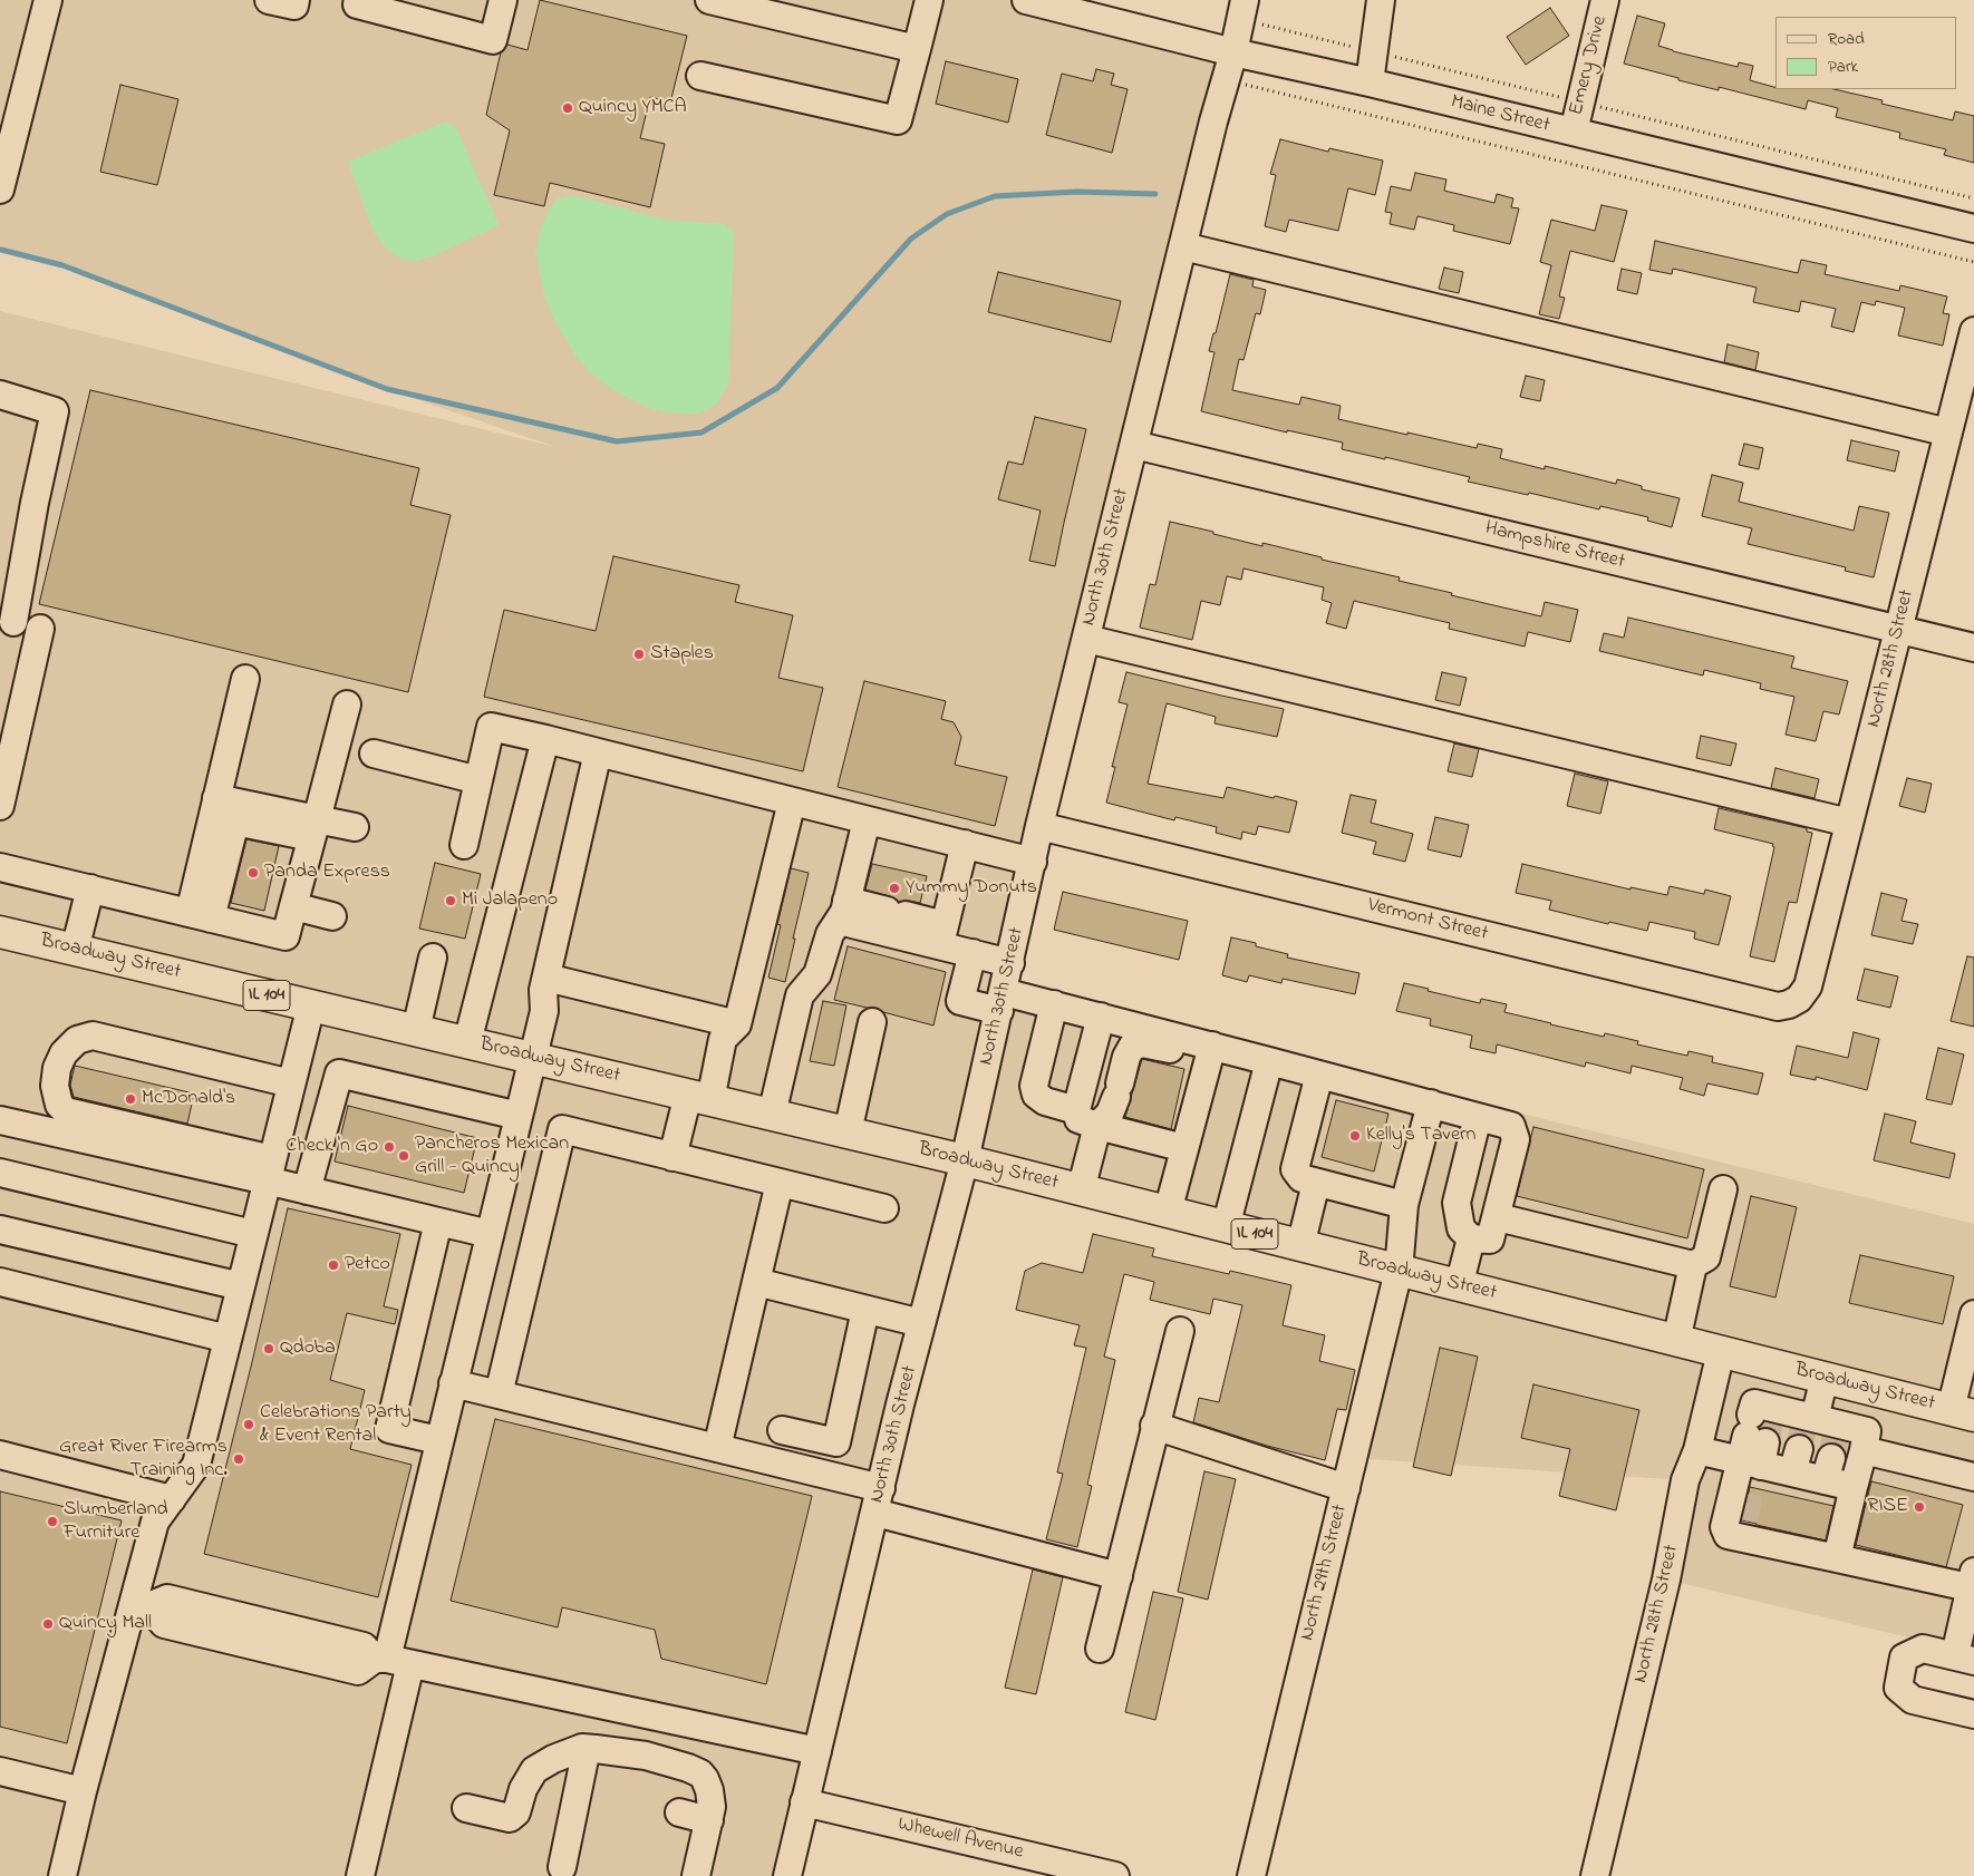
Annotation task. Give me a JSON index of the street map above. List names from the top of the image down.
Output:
{
  "streets": {
    "main road": ["Broadway Street", "IL 104"],
    "street": [
      "Emery Drive",
      "Maine Street",
      "Hampshire Street",
      "North 30th Street",
      "North 28th Street",
      "Vermont Street",
      "North 29th Street",
      "Whewell Avenue"
    ]
  },
  "crossings": [
    ["Emery Drive", "Maine Street"],
    ["Maine Street", "North 30th Street"],
    ["Hampshire Street", "North 30th Street"],
    ["Hampshire Street", "North 28th Street"],
    ["North 30th Street", "Vermont Street"],
    ["North 30th Street", "Broadway Street"],
    ["North 30th Street", "Whewell Avenue"],
    ["North 28th Street", "Vermont Street"],
    ["North 28th Street", "Broadway Street"],
    ["Broadway Street", "North 29th Street"]
  ],
  "places": [
    "Quincy YMCA",
    "Staples",
    "Panda Express",
    "Yummy Donuts",
    "Mi Jalapeno",
    "McDonald's",
    "Kelly's Tavern",
    "Check 'n Go",
    "Pancheros Mexican Grill - Quincy",
    "Petco",
    "Qdoba",
    "Celebrations Party & Event Rental",
    "Great River Firearms Training Inc.",
    "RISE",
    "Slumberland Furniture",
    "Quincy Mall"
  ],
  "legend": ["Road", "Park"]
}
